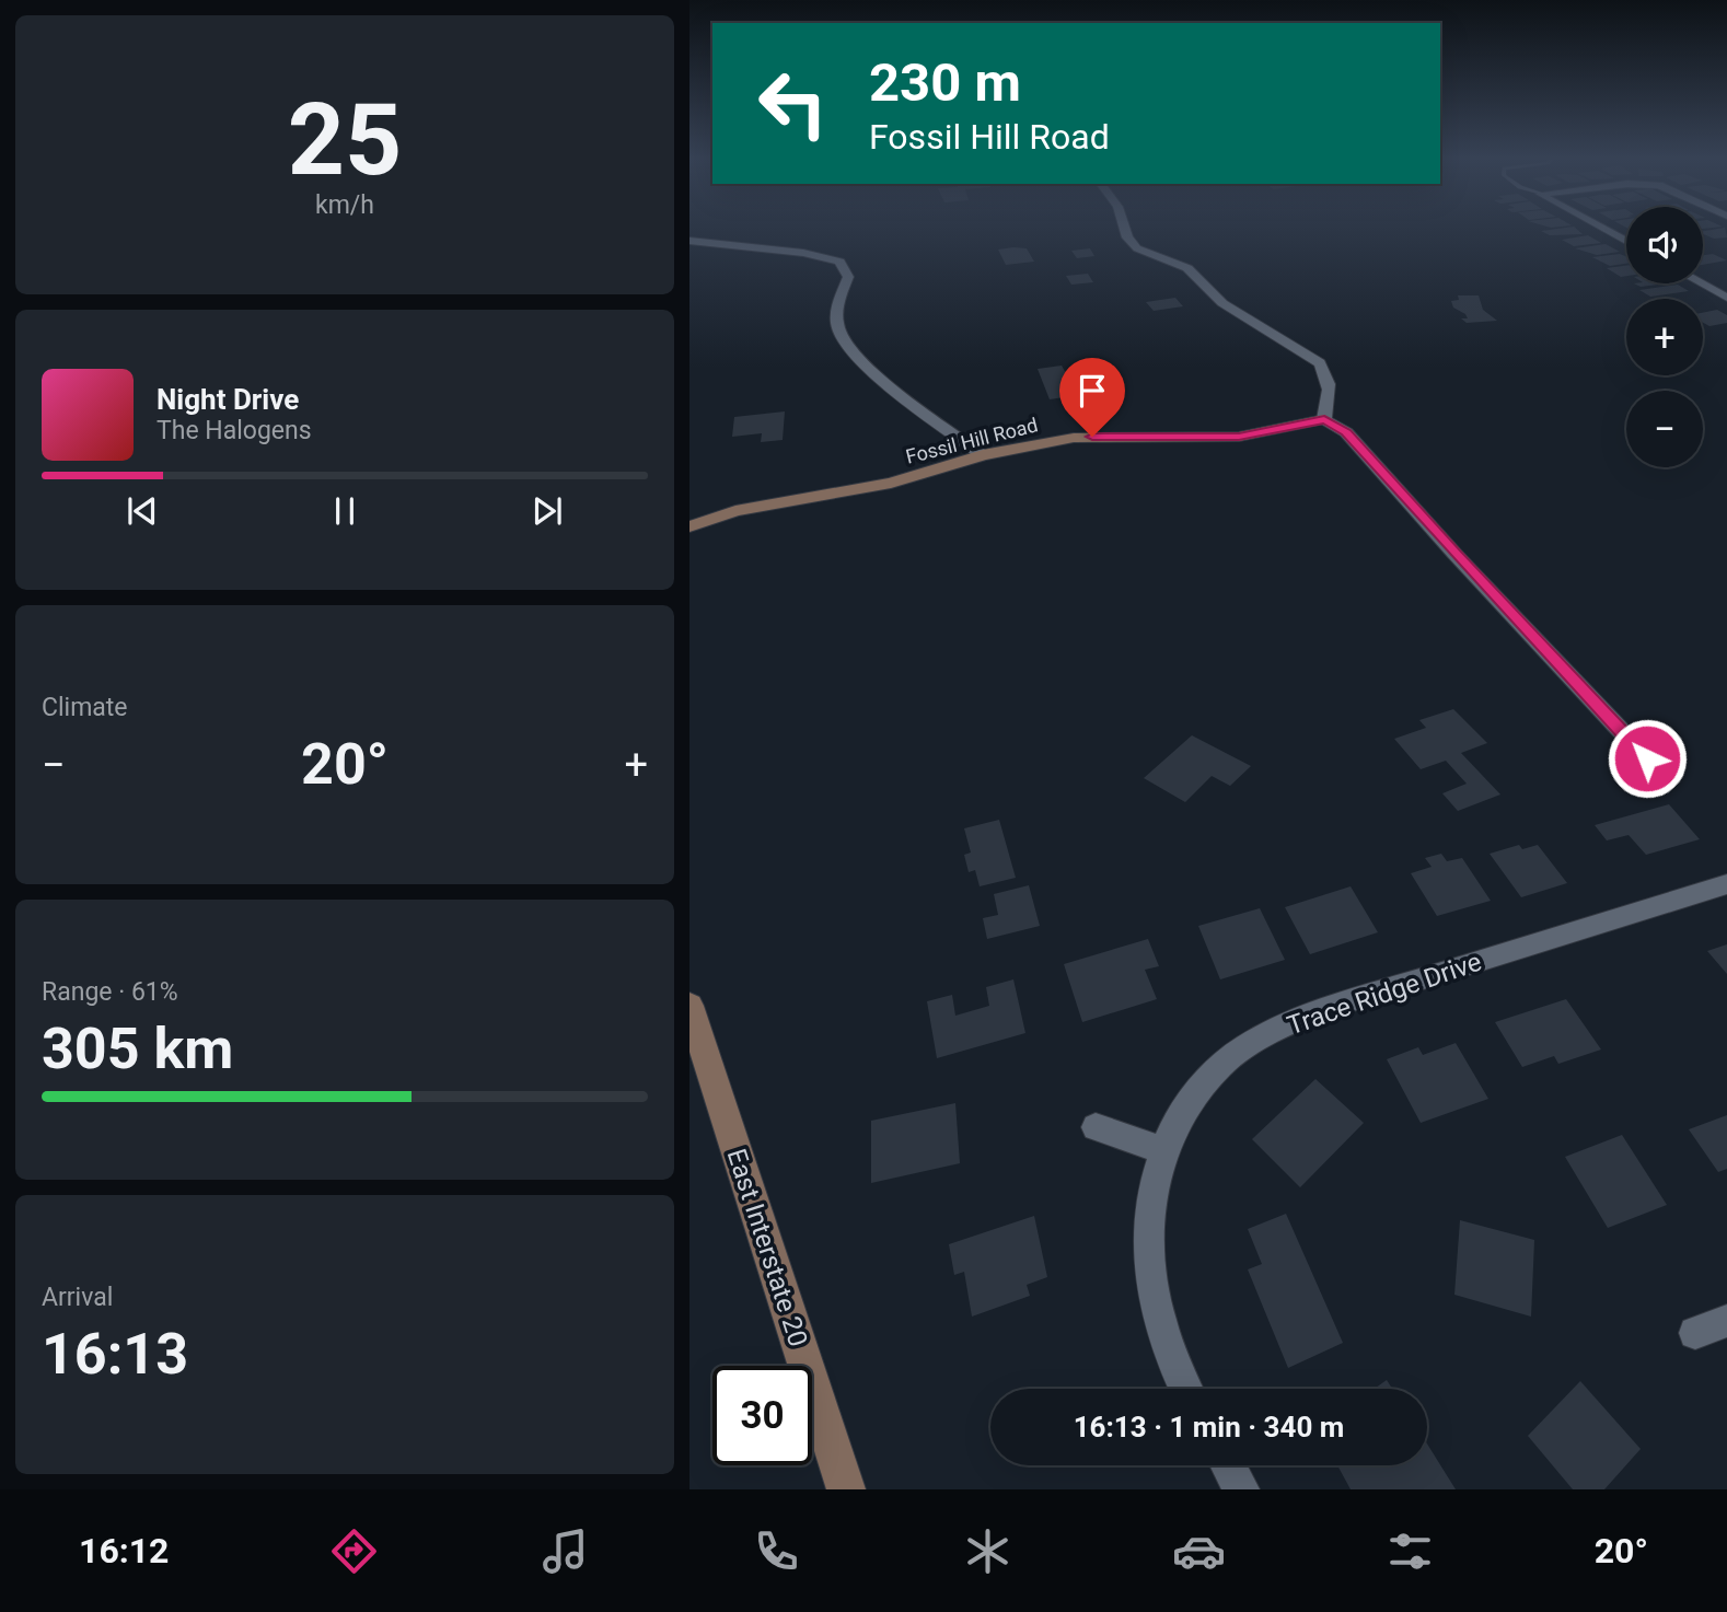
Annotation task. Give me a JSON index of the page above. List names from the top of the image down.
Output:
{
  "streets": {
    "street": ["Fossil Hill Road", "Trace Ridge Drive", "East Interstate 20"]
  },
  "page": {
    "tile": [
      ["25", "km/h"],
      "Climate",
      ["Range · 61%", "305 km"],
      ["Arrival", "16:13"]
    ],
    "turn": ["230 m", "Fossil Hill Road"],
    "map_buttons": ["+", "−"],
    "song": ["Night Drive", "The Halogens"],
    "heat": ["−", "20°", "+"],
    "limit": "30",
    "trip": "16:13 · 1 min · 340 m",
    "tabs": ["16:12", "20°"]
  }
}
